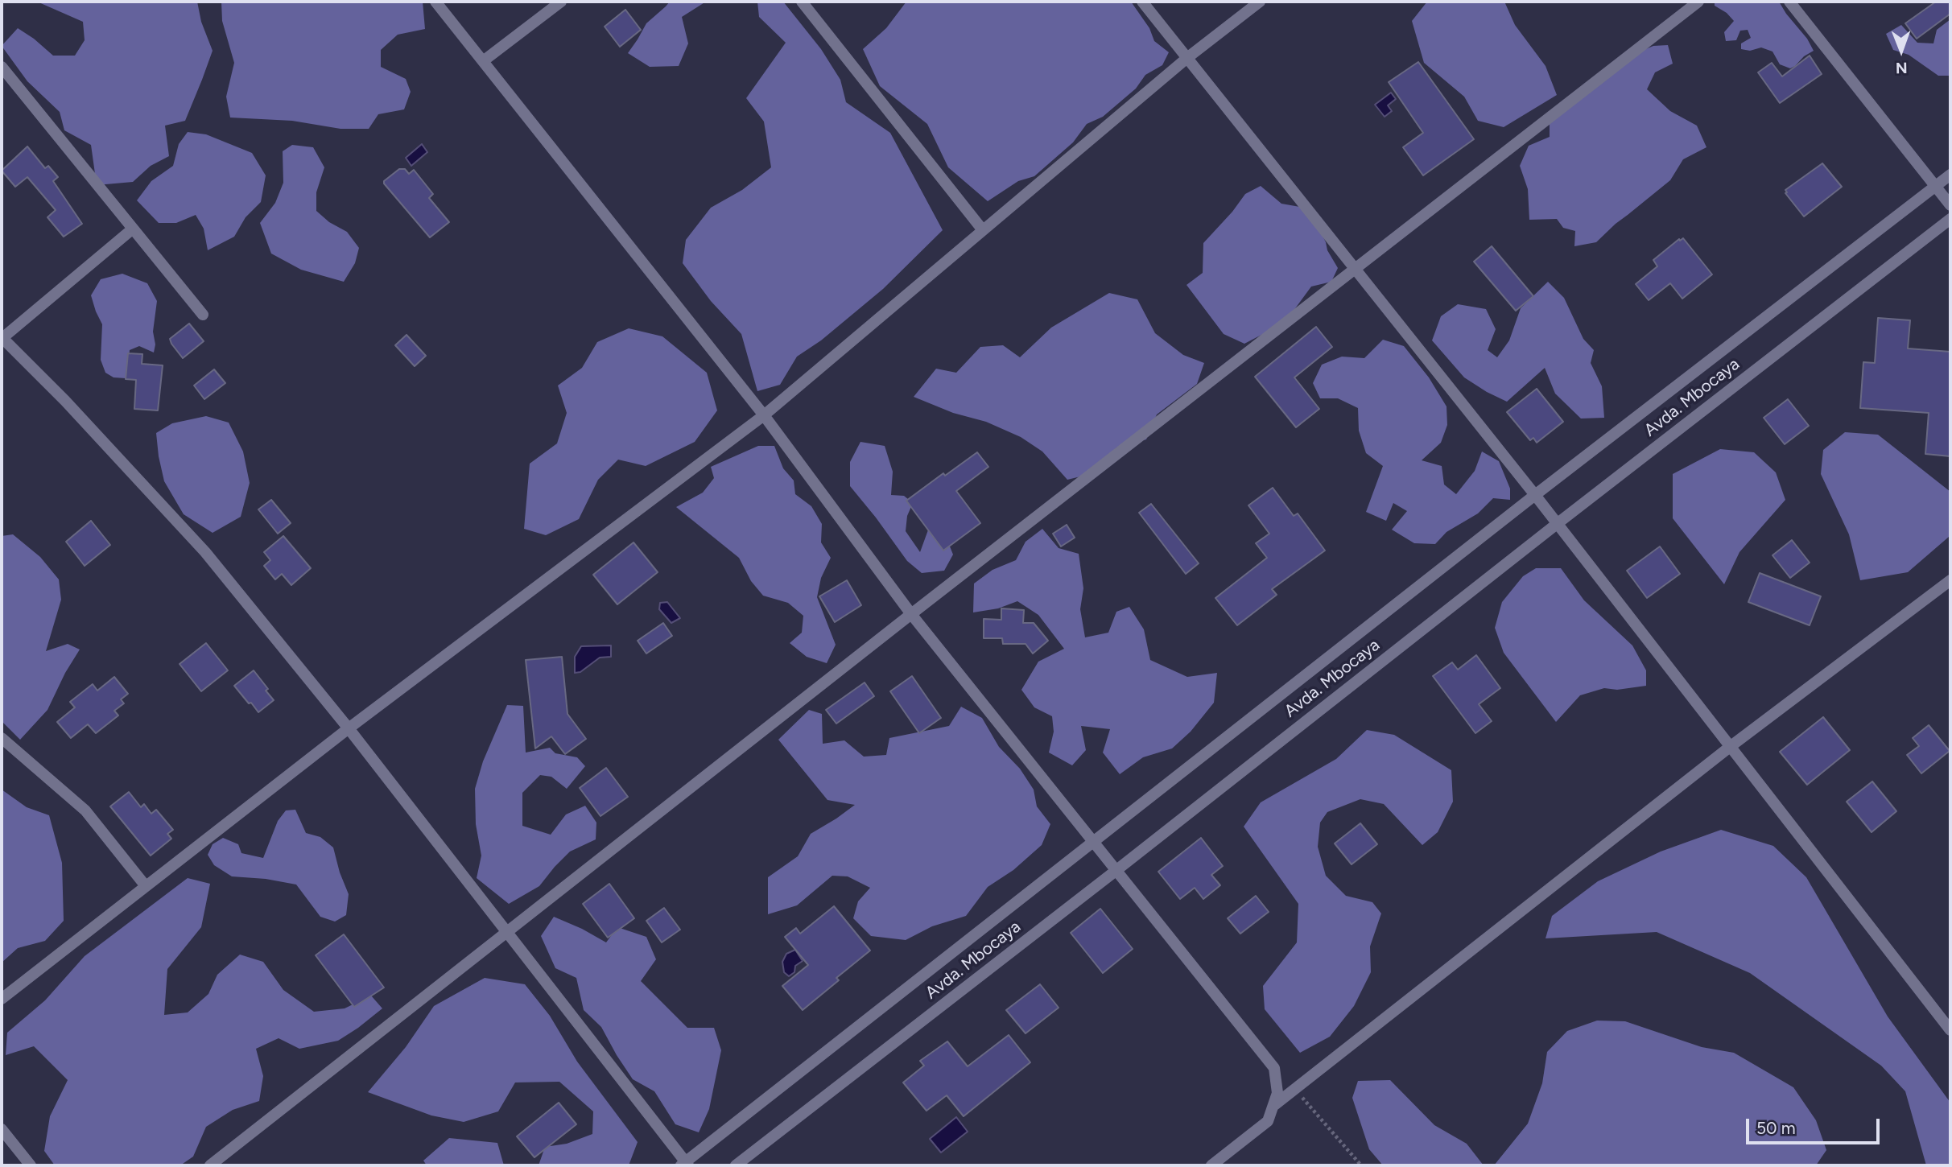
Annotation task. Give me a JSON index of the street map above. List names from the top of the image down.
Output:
{
  "streets": {
    "street": ["Avda. Mbocaya"]
  },
  "scale_bar": "50 m",
  "north": "bottom"
}
